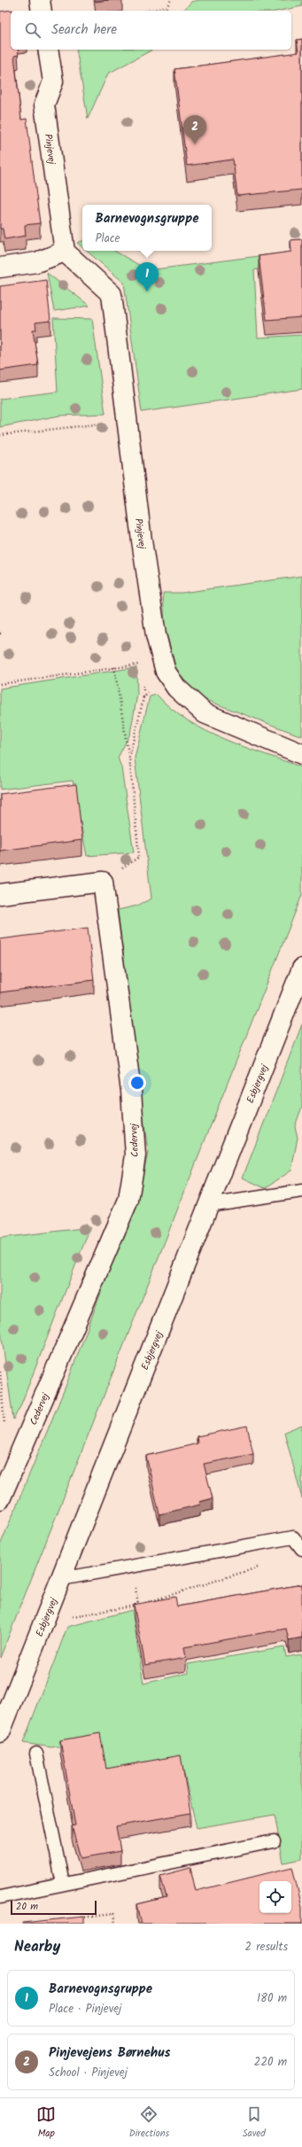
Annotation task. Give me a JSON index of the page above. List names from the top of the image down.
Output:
{
  "streets": {
    "street": ["Pinjevej", "Esbjergvej", "Cedervej"]
  },
  "scale_bar": "20 m",
  "page": {
    "search": "Search here",
    "pins": ["2", "1"],
    "popup": ["Barnevognsgruppe", "Place"],
    "scale": "20 m",
    "heading": ["Nearby", "2 results"],
    "list": [
      {
        "mark": "1",
        "name": "Barnevognsgruppe",
        "note": "Place · Pinjevej",
        "value": "180 m"
      },
      {
        "mark": "2",
        "name": "Pinjevejens Børnehus",
        "note": "School · Pinjevej",
        "value": "220 m"
      }
    ],
    "nav": ["Map", "Directions", "Saved"]
  }
}
